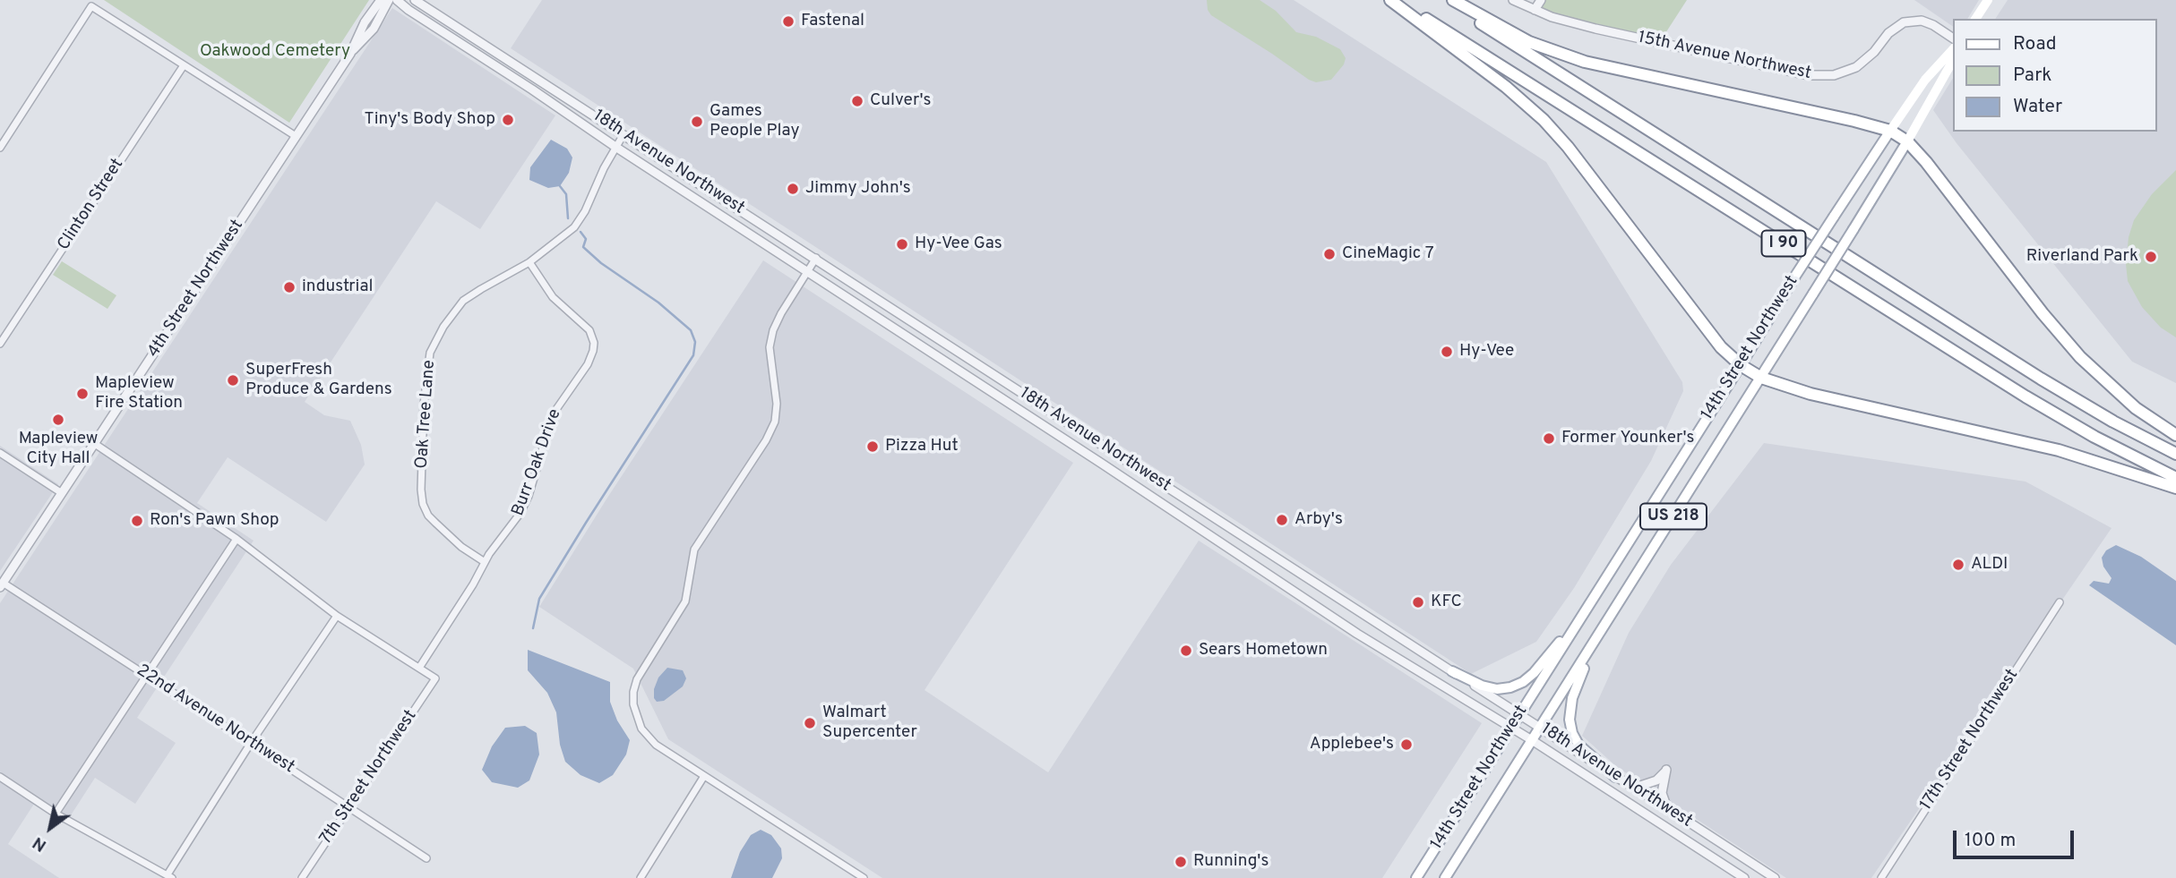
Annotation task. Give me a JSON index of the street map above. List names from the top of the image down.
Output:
{
  "streets": {
    "highway": ["I 90"],
    "main road": ["14th Street Northwest", "US 218"],
    "street": [
      "15th Avenue Northwest",
      "18th Avenue Northwest",
      "Clinton Street",
      "4th Street Northwest",
      "Oak Tree Lane",
      "Burr Oak Drive",
      "22nd Avenue Northwest",
      "17th Street Northwest",
      "7th Street Northwest"
    ]
  },
  "crossings": [
    ["18th Avenue Northwest", "14th Street Northwest"],
    ["18th Avenue Northwest", "Oak Tree Lane"],
    ["4th Street Northwest", "22nd Avenue Northwest"],
    ["Oak Tree Lane", "Burr Oak Drive"],
    ["Burr Oak Drive", "7th Street Northwest"],
    ["22nd Avenue Northwest", "7th Street Northwest"]
  ],
  "parks": ["Oakwood Cemetery"],
  "places": [
    "Fastenal",
    "Culver's",
    "Tiny's Body Shop",
    "Games People Play",
    "Jimmy John's",
    "Hy-Vee Gas",
    "CineMagic 7",
    "Riverland Park",
    "industrial",
    "Hy-Vee",
    "SuperFresh Produce & Gardens",
    "Mapleview Fire Station",
    "Mapleview City Hall",
    "Former Younker's",
    "Pizza Hut",
    "Arby's",
    "Ron's Pawn Shop",
    "ALDI",
    "KFC",
    "Sears Hometown",
    "Walmart Supercenter",
    "Applebee's",
    "Running's"
  ],
  "legend": ["Road", "Park", "Water"],
  "scale_bar": "100 m",
  "north": "bottom left"
}
